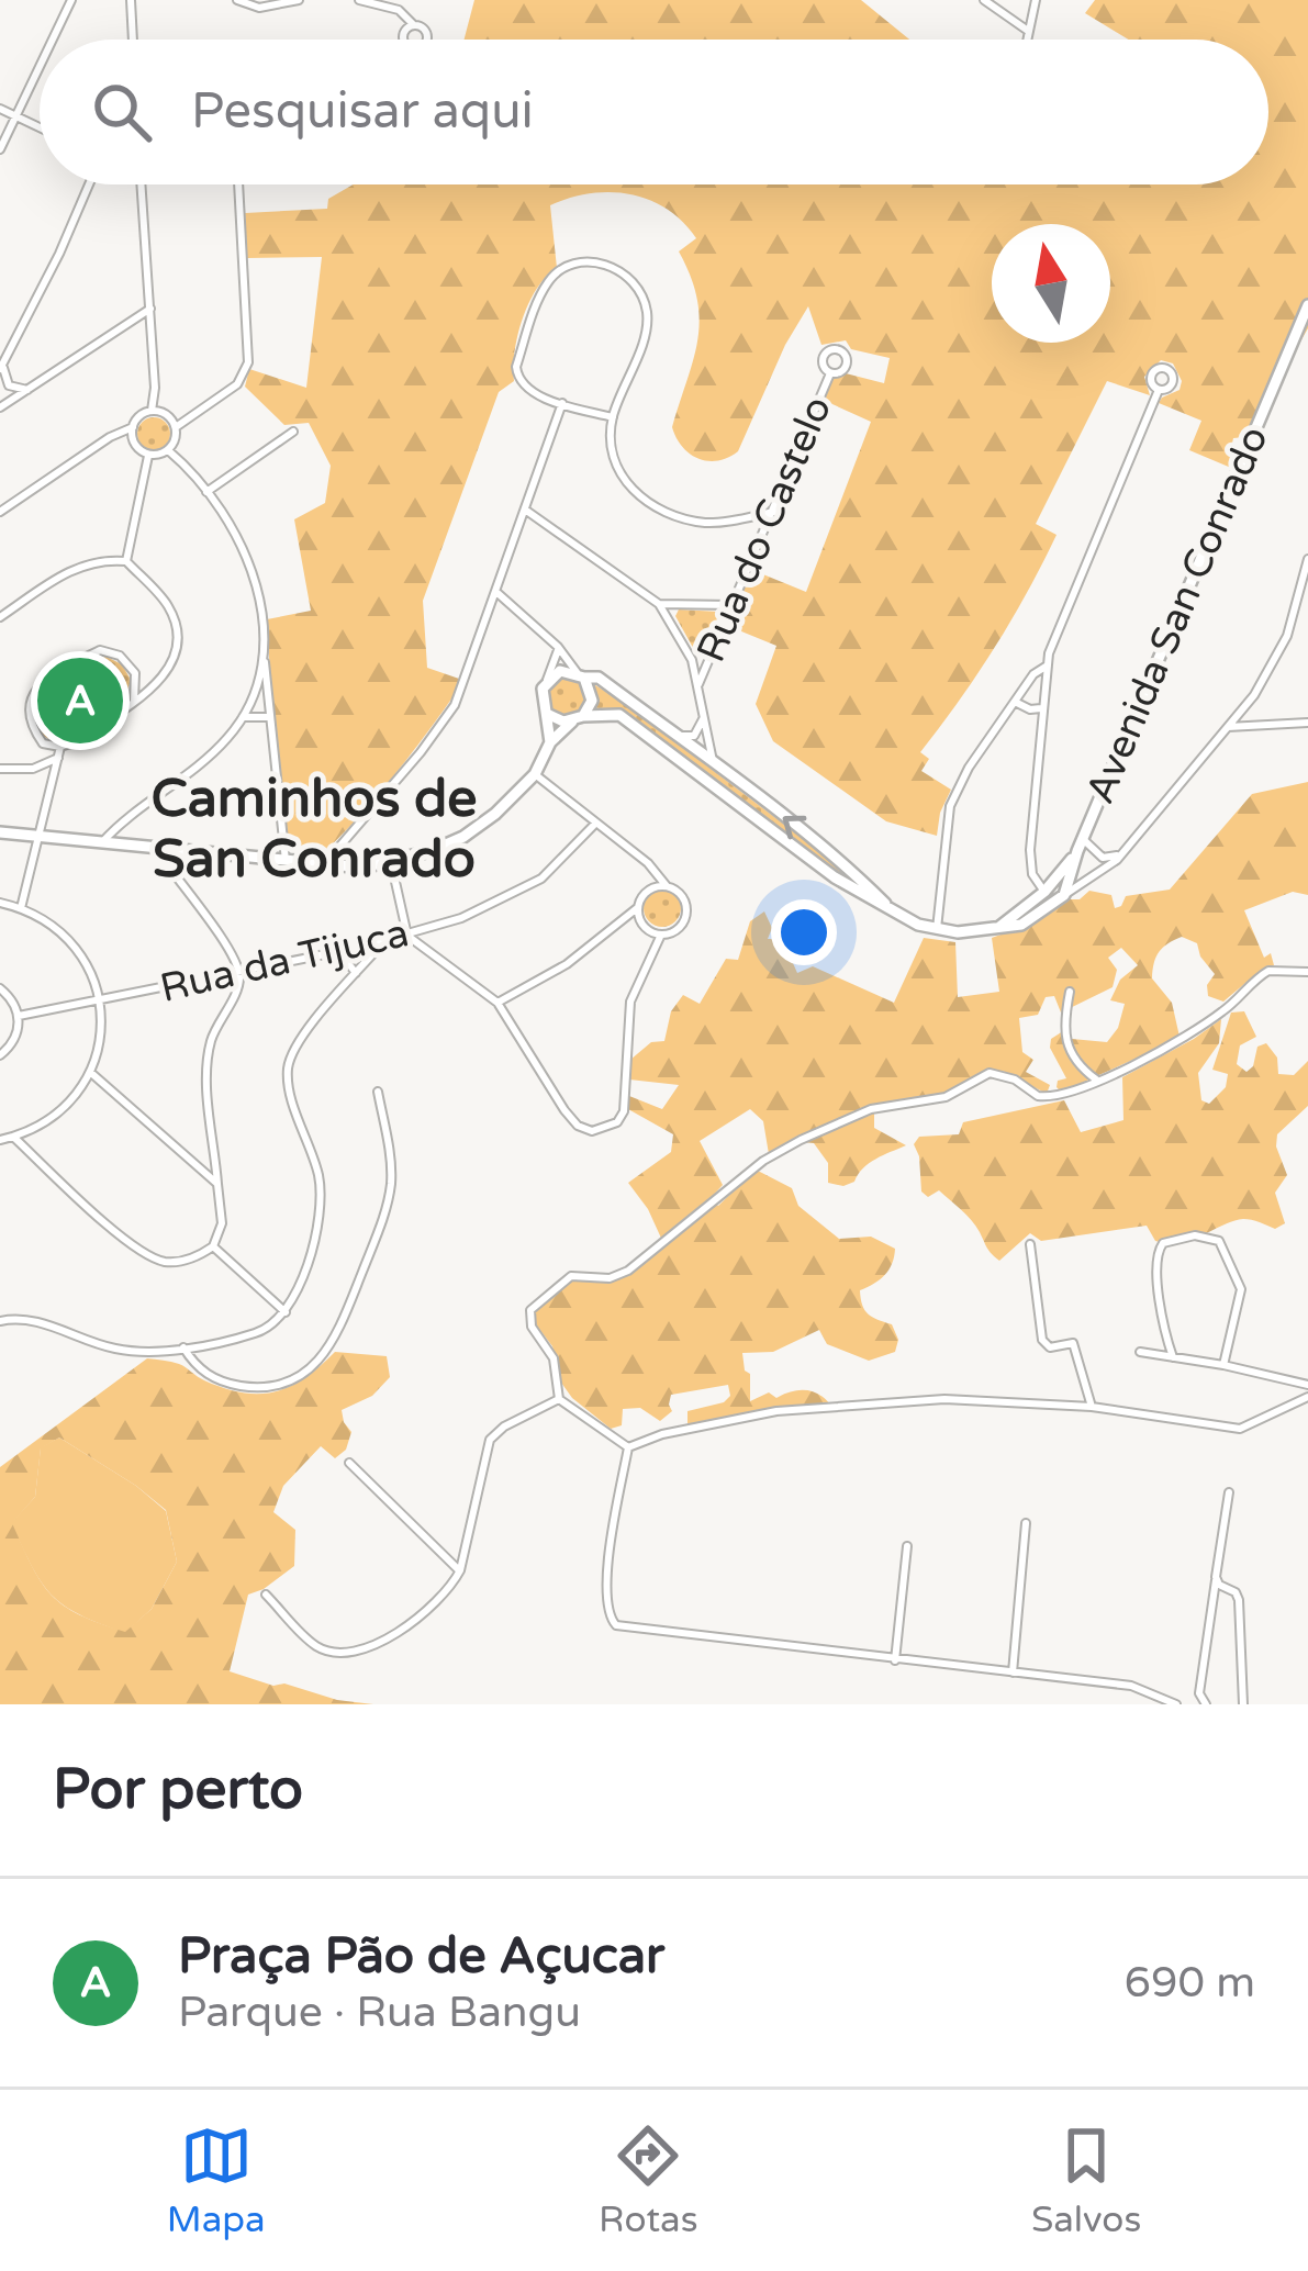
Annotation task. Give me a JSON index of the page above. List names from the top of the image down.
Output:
{
  "streets": {
    "street": ["Rua do Castelo", "Avenida San Conrado", "Rua da Tijuca"]
  },
  "districts": ["Caminhos de San Conrado"],
  "north": "top",
  "page": {
    "search": "Pesquisar aqui",
    "pins": "A",
    "heading": "Por perto",
    "list": [
      {
        "mark": "A",
        "name": "Praça Pão de Açucar",
        "note": "Parque · Rua Bangu",
        "value": "690 m"
      }
    ],
    "nav": ["Mapa", "Rotas", "Salvos"]
  }
}
